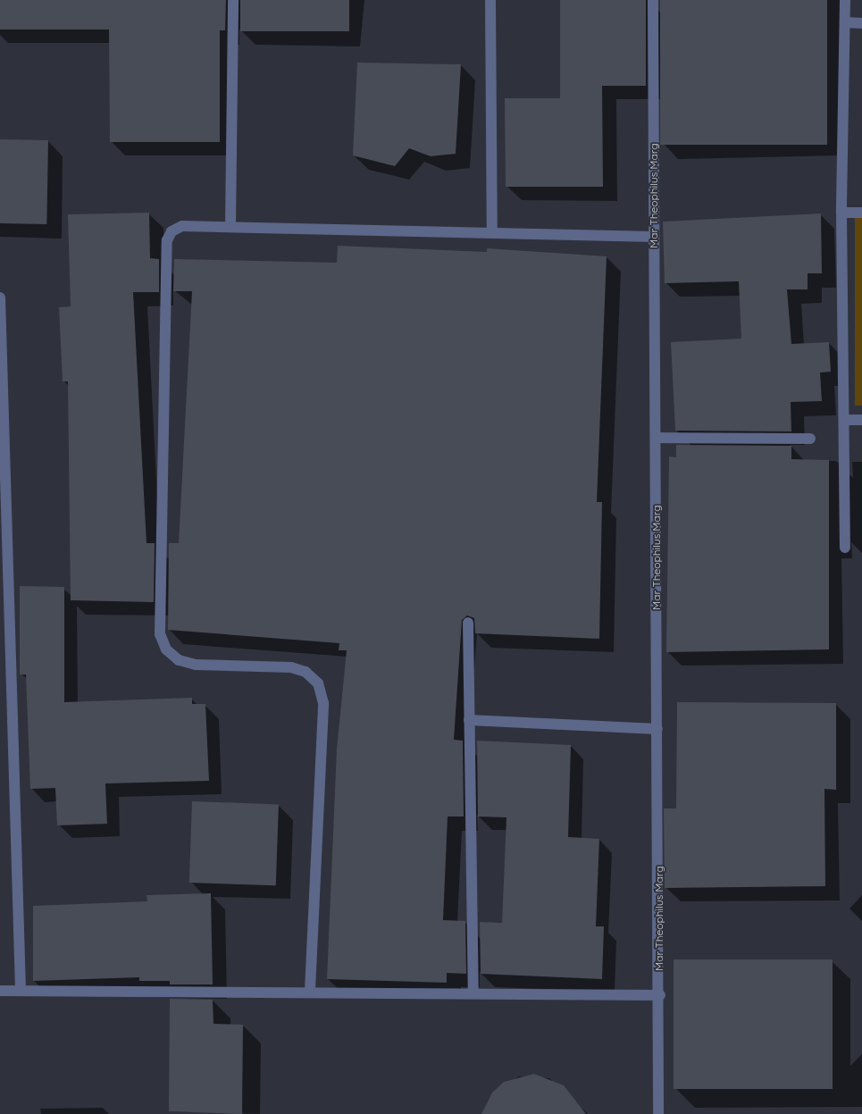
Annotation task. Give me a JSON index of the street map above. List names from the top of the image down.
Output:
{
  "streets": {
    "street": ["Mar Theophilus Marg"]
  }
}
